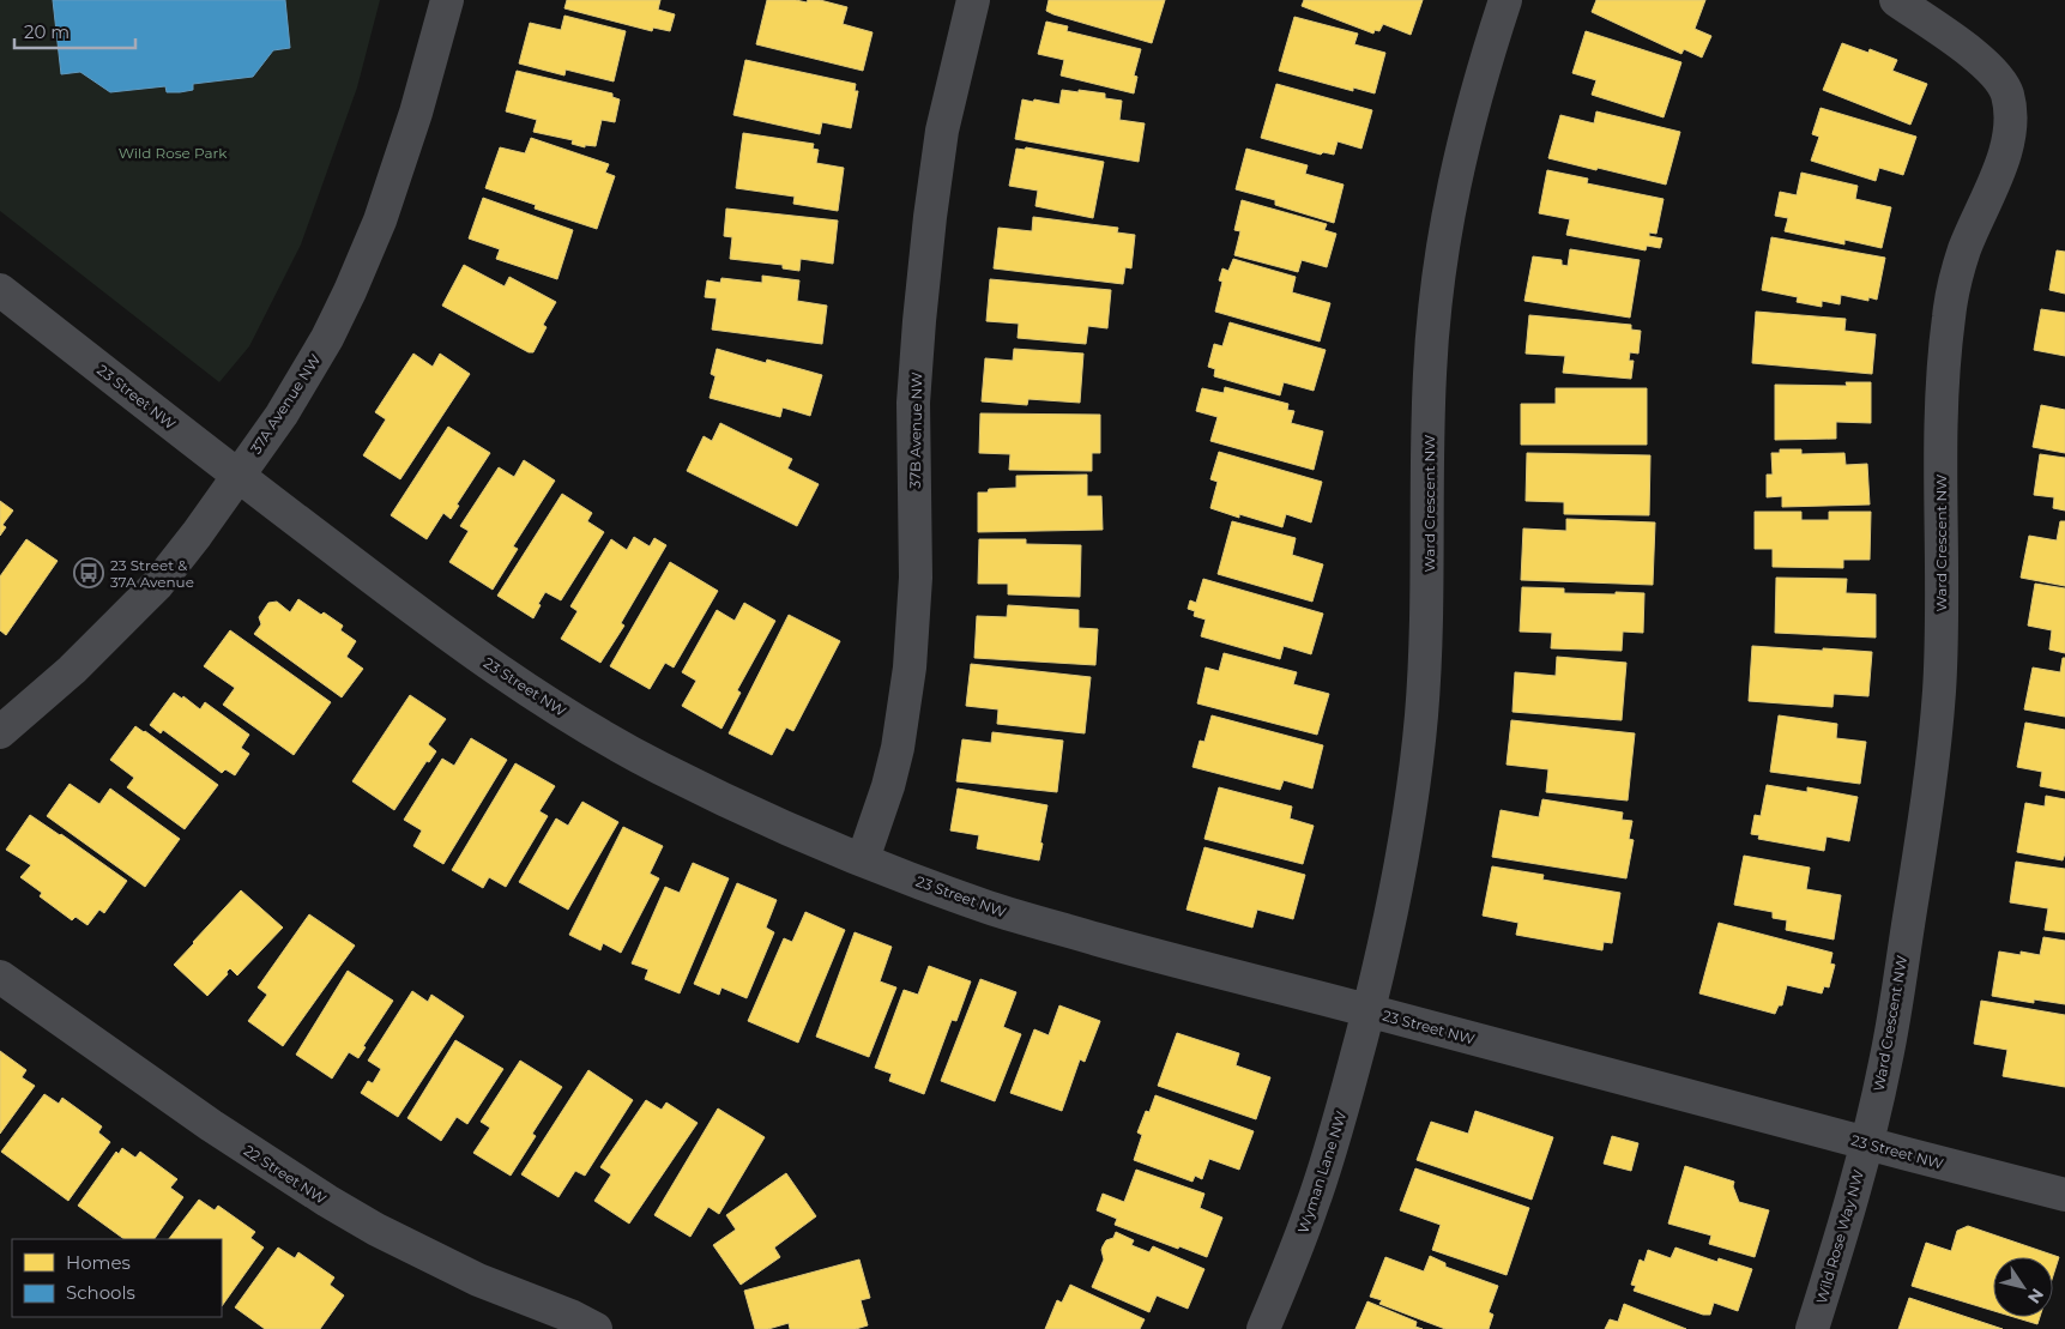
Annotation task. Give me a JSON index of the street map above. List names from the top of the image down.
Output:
{
  "streets": {
    "street": [
      "23 Street NW",
      "37A Avenue NW",
      "37B Avenue NW",
      "Ward Crescent NW",
      "Wyman Lane NW",
      "22 Street NW",
      "Wild Rose Way NW"
    ]
  },
  "crossings": [
    ["23 Street NW", "37A Avenue NW"],
    ["23 Street NW", "37B Avenue NW"],
    ["23 Street NW", "Ward Crescent NW"],
    ["23 Street NW", "Wyman Lane NW"],
    ["23 Street NW", "Wild Rose Way NW"],
    ["Ward Crescent NW", "Wyman Lane NW"],
    ["Ward Crescent NW", "Wild Rose Way NW"]
  ],
  "parks": ["Wild Rose Park"],
  "places": {
    "bus stop": ["23 Street & 37A Avenue"]
  },
  "legend": ["Homes", "Schools"],
  "scale_bar": "20 m",
  "north": "bottom right"
}
